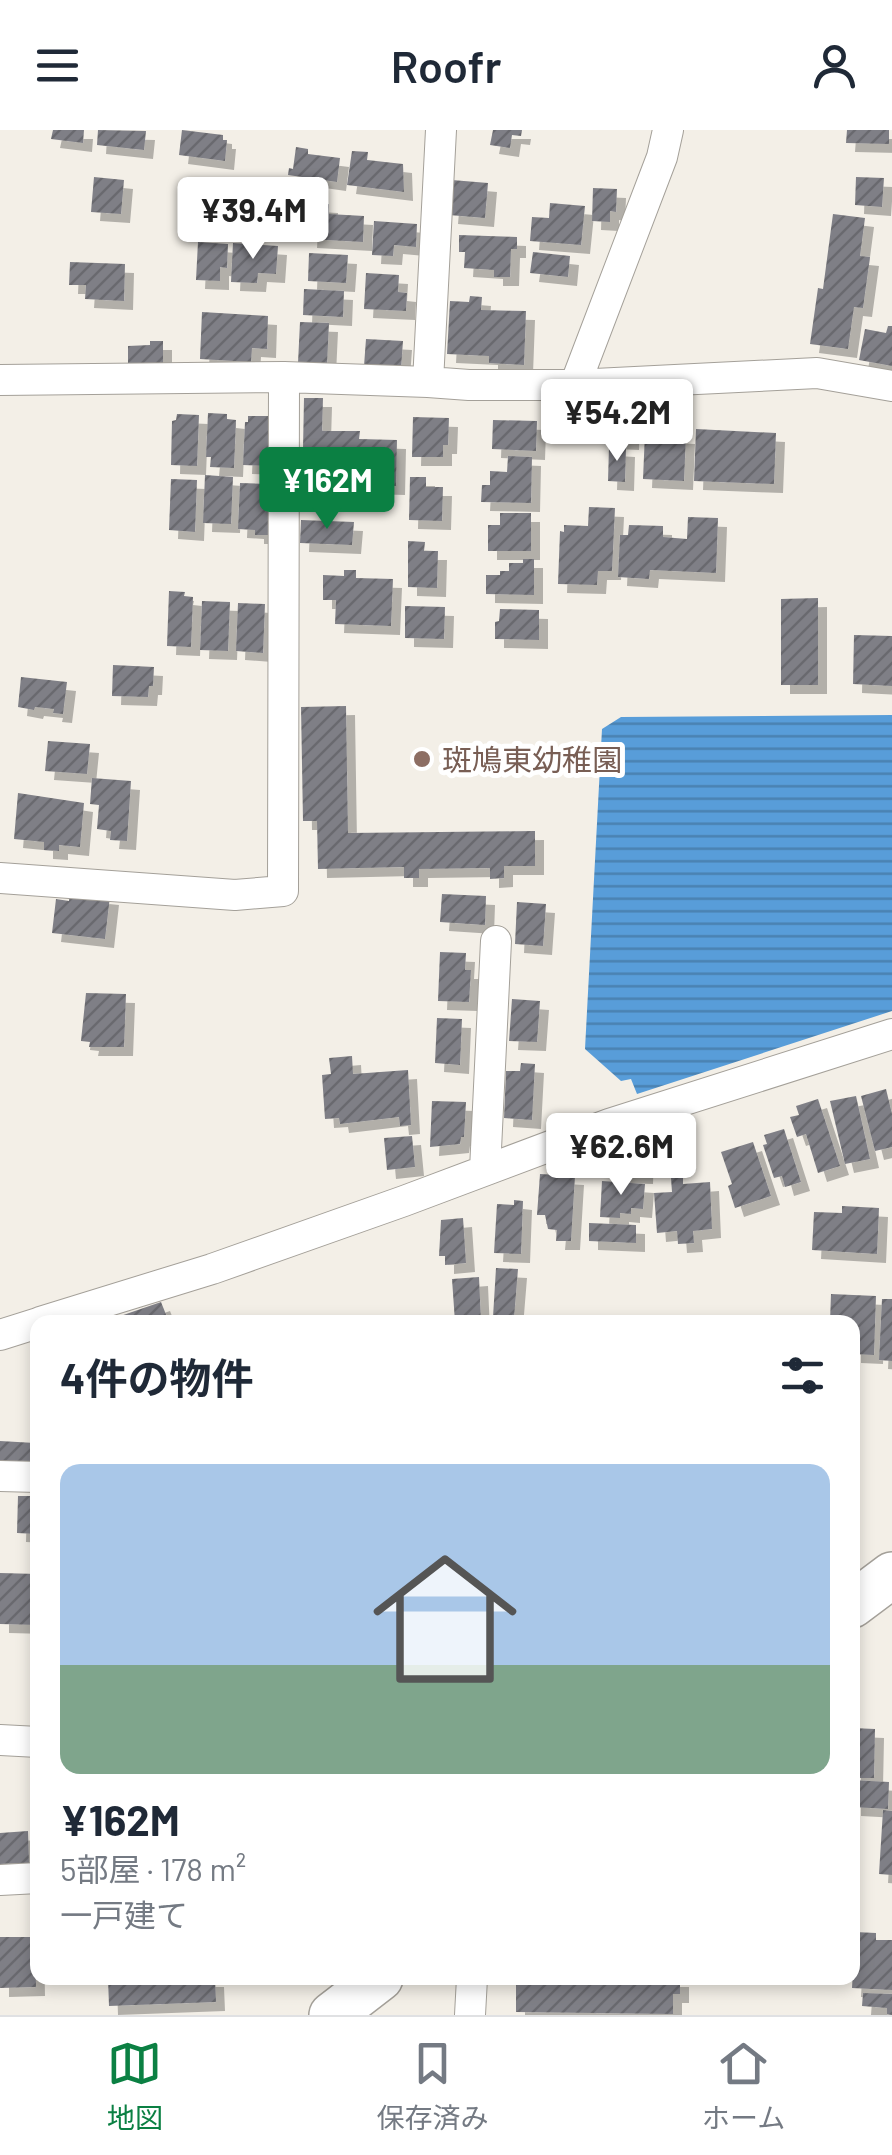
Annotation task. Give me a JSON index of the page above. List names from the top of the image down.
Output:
{
  "places": ["斑鳩東幼稚園"],
  "page": {
    "header": "Roofr",
    "price": [
      "¥39.4M",
      "¥54.2M",
      "¥162M",
      "¥62.6M"
    ],
    "heading": "4件の物件",
    "list": [
      {
        "name": "¥162M",
        "note": "5部屋 · 178 m² · 一戸建て"
      }
    ],
    "tabs": ["地図", "保存済み", "ホーム"]
  }
}
